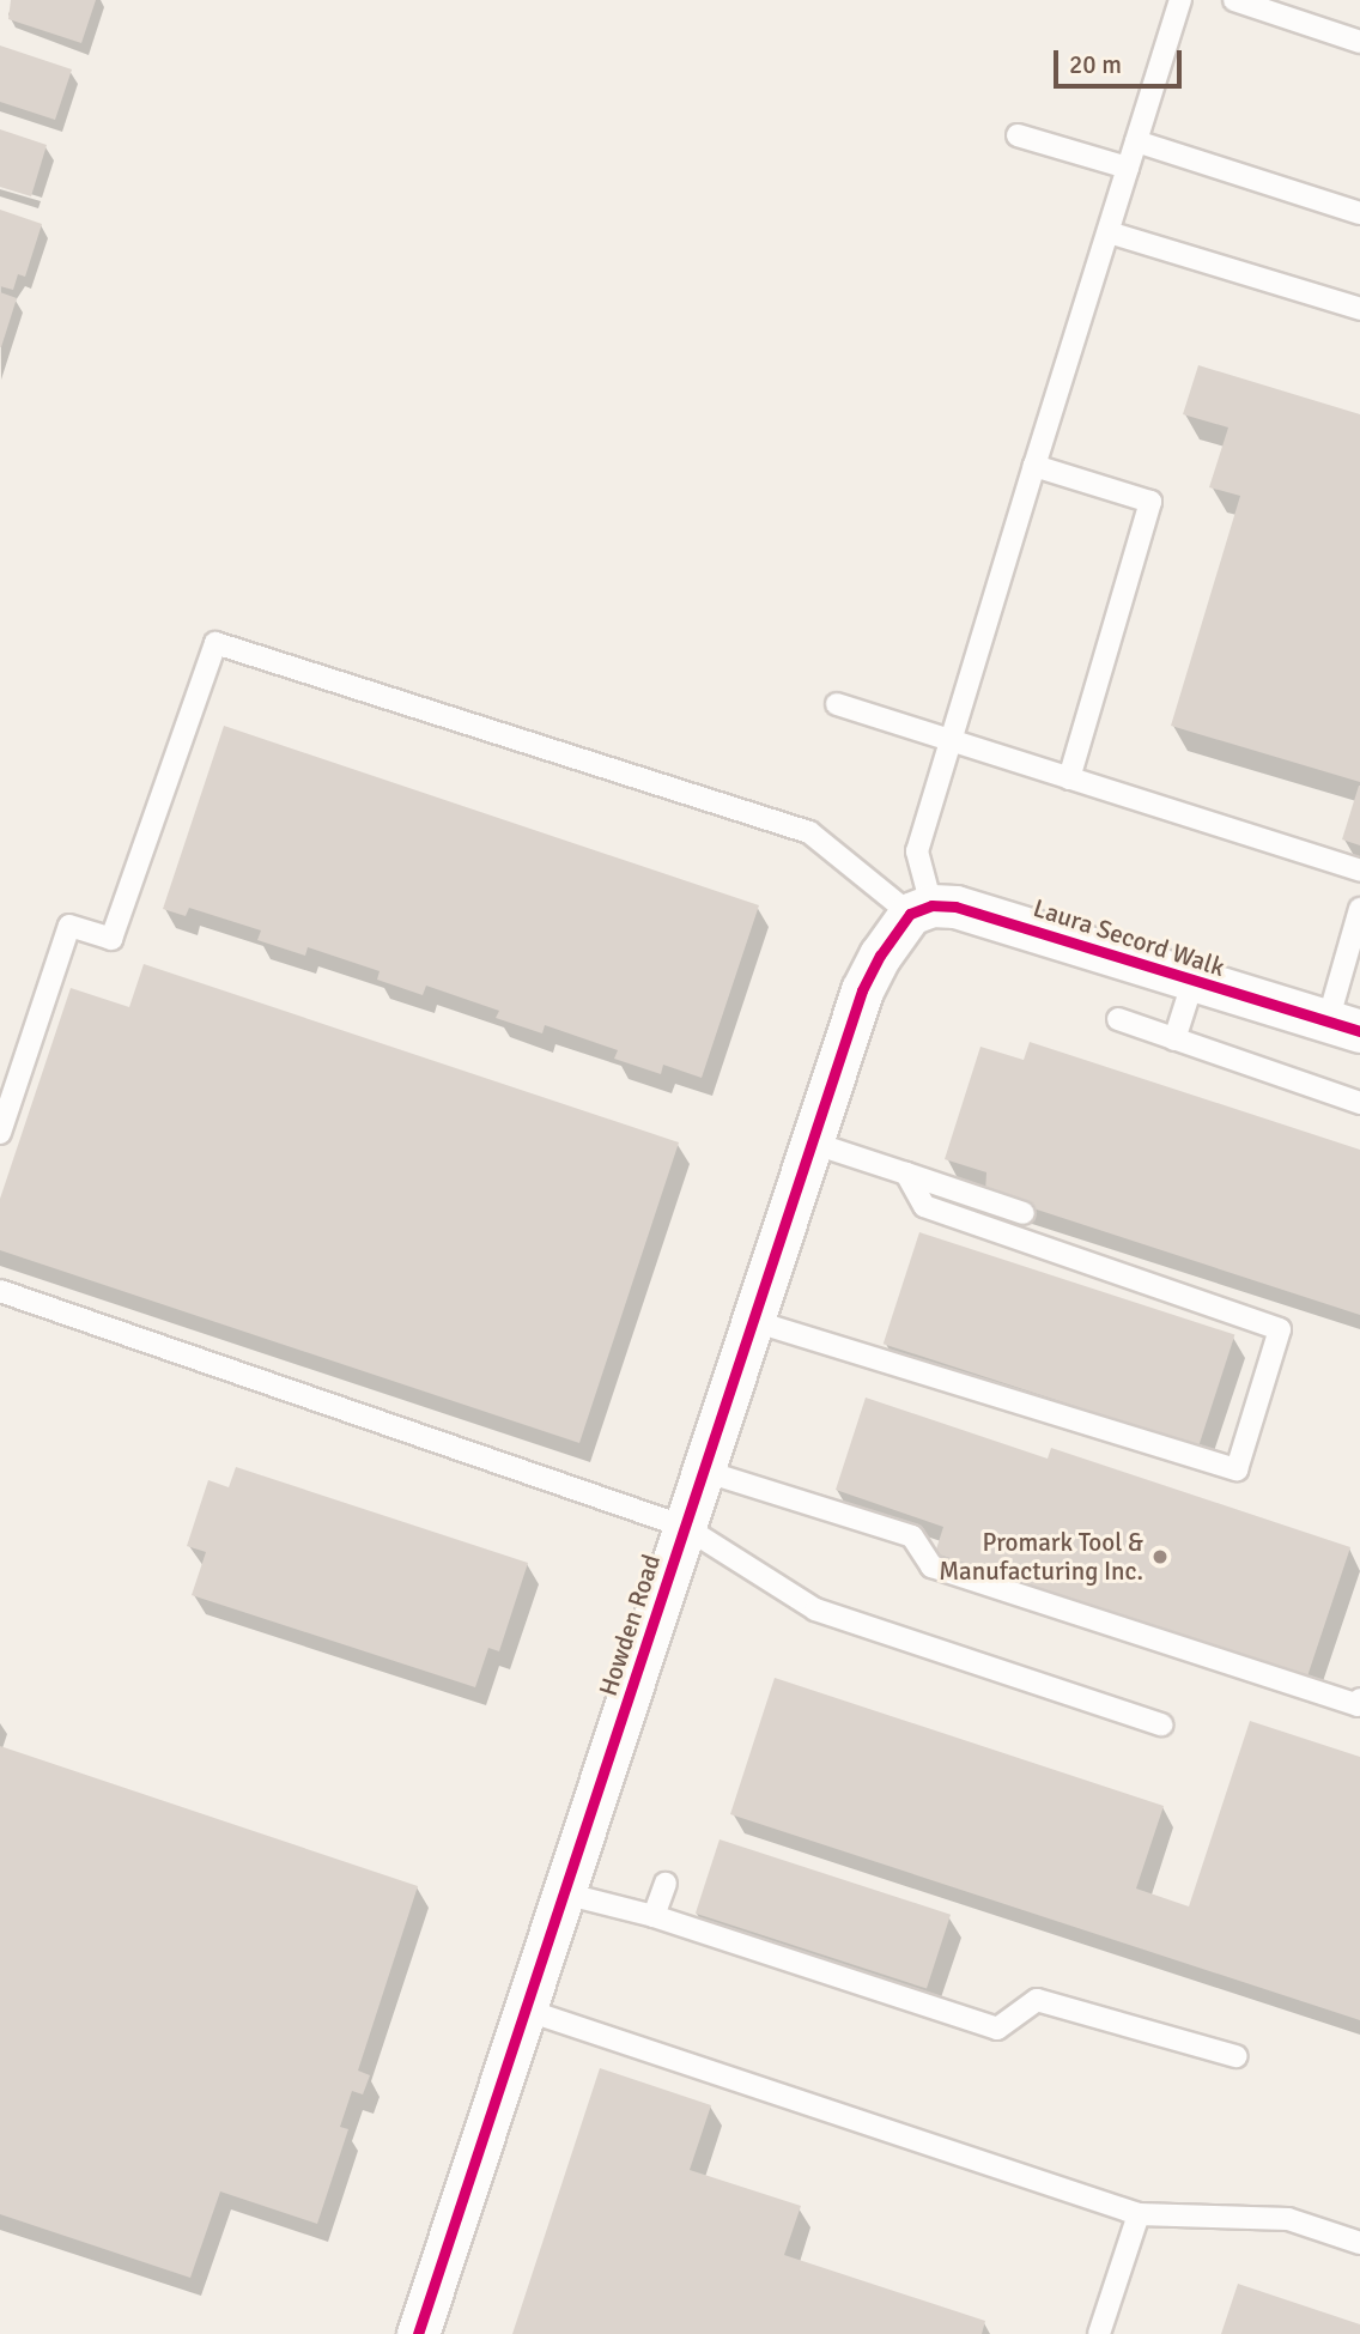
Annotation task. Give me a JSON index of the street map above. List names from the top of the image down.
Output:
{
  "streets": {
    "street": ["Laura Secord Walk", "Howden Road"]
  },
  "crossings": [
    ["Laura Secord Walk", "Howden Road"]
  ],
  "places": ["Promark Tool & Manufacturing Inc."],
  "scale_bar": "20 m"
}
